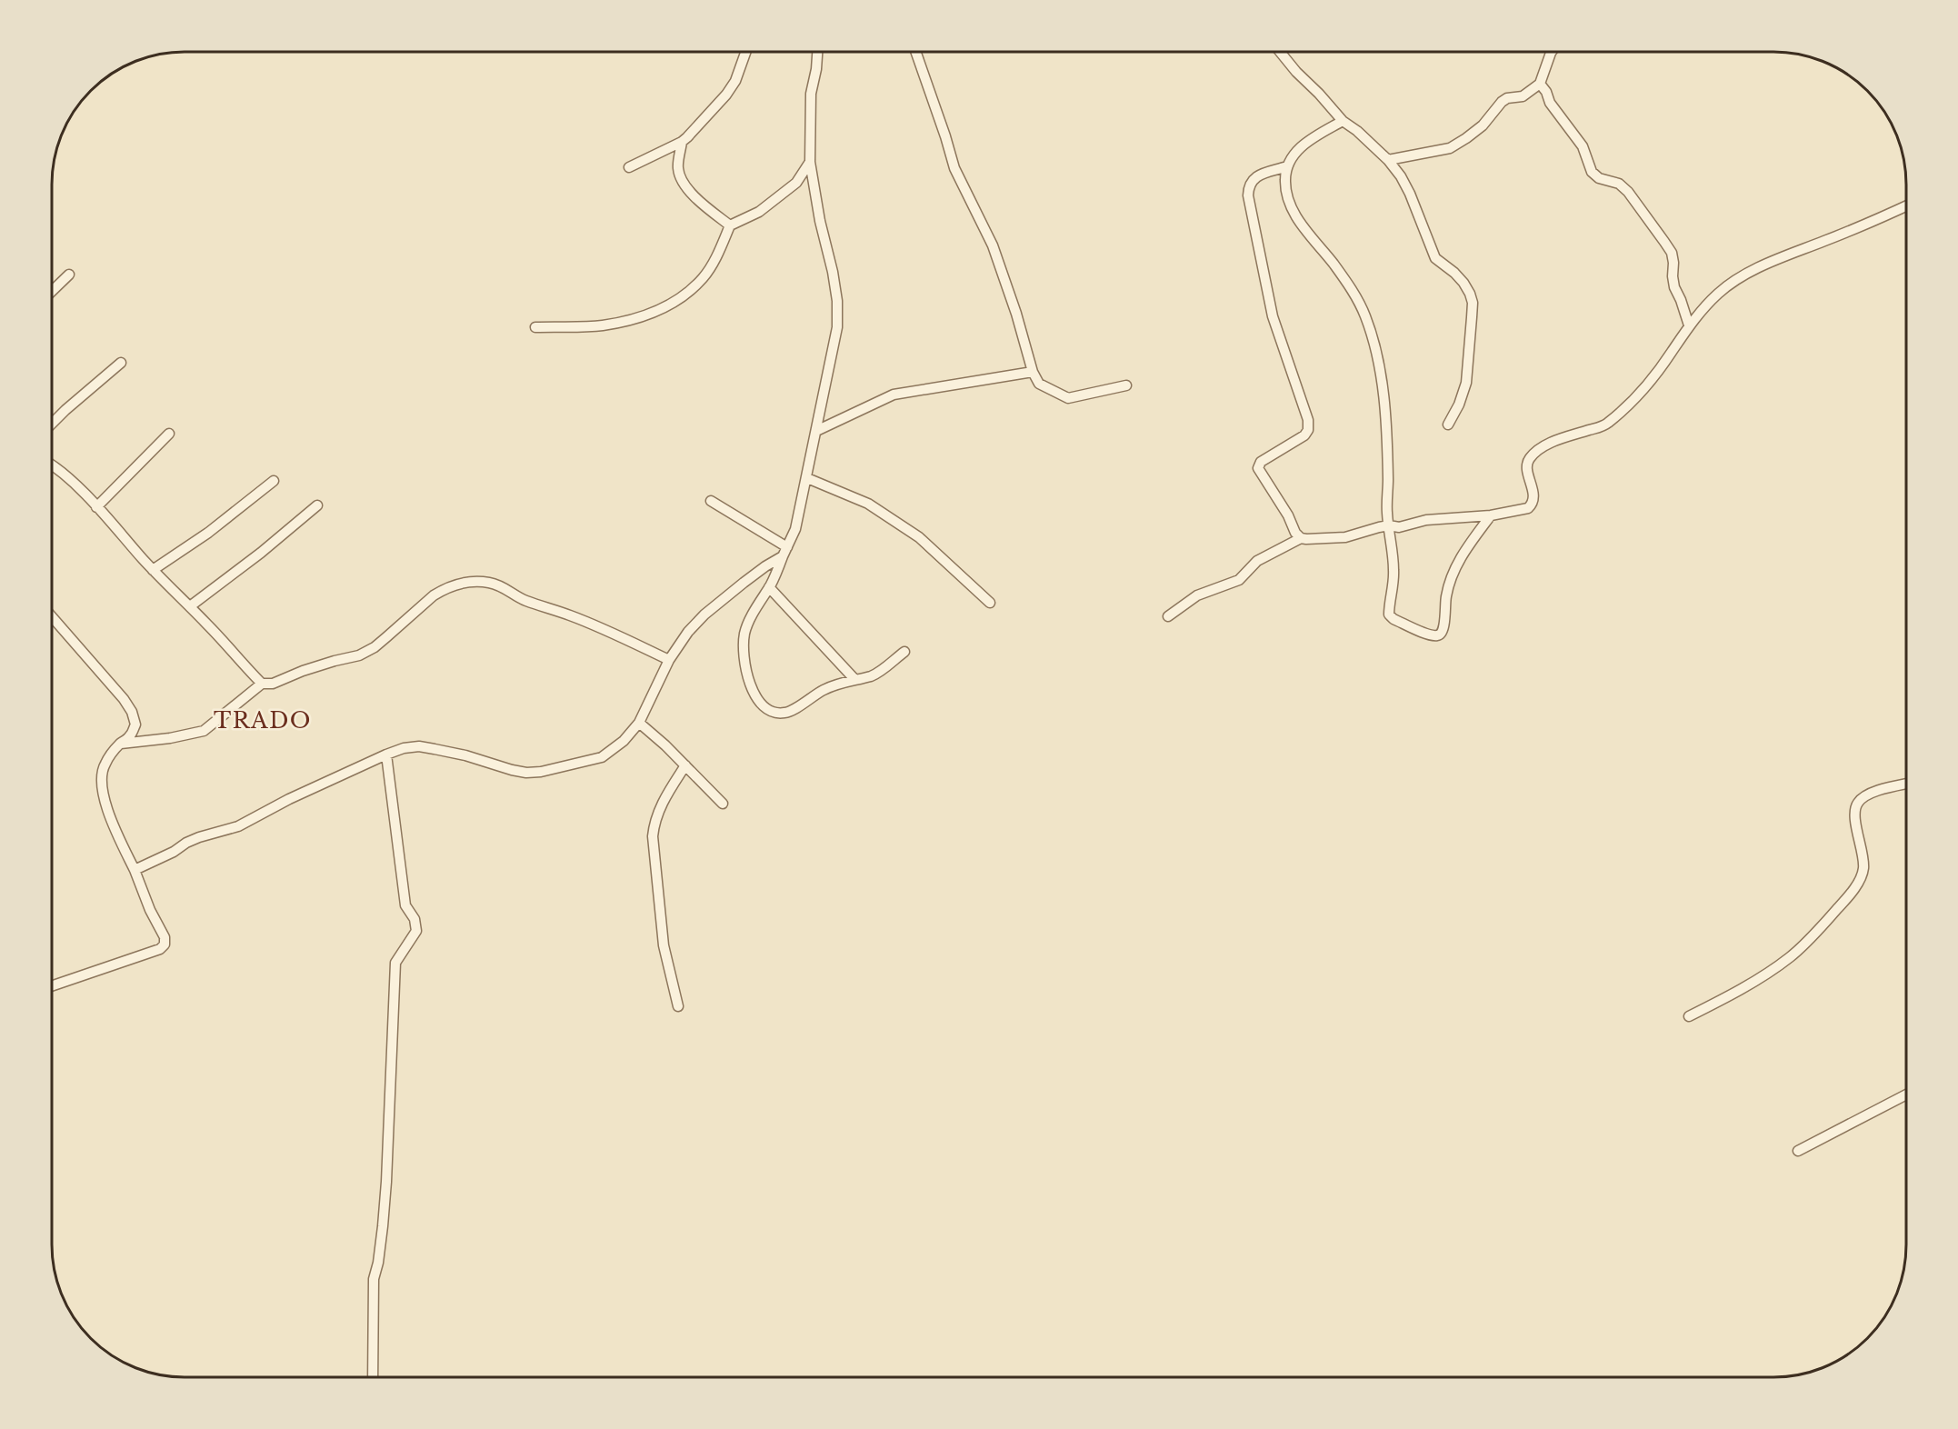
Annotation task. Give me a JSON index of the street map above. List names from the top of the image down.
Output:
{
  "districts": ["TRADO"]
}
